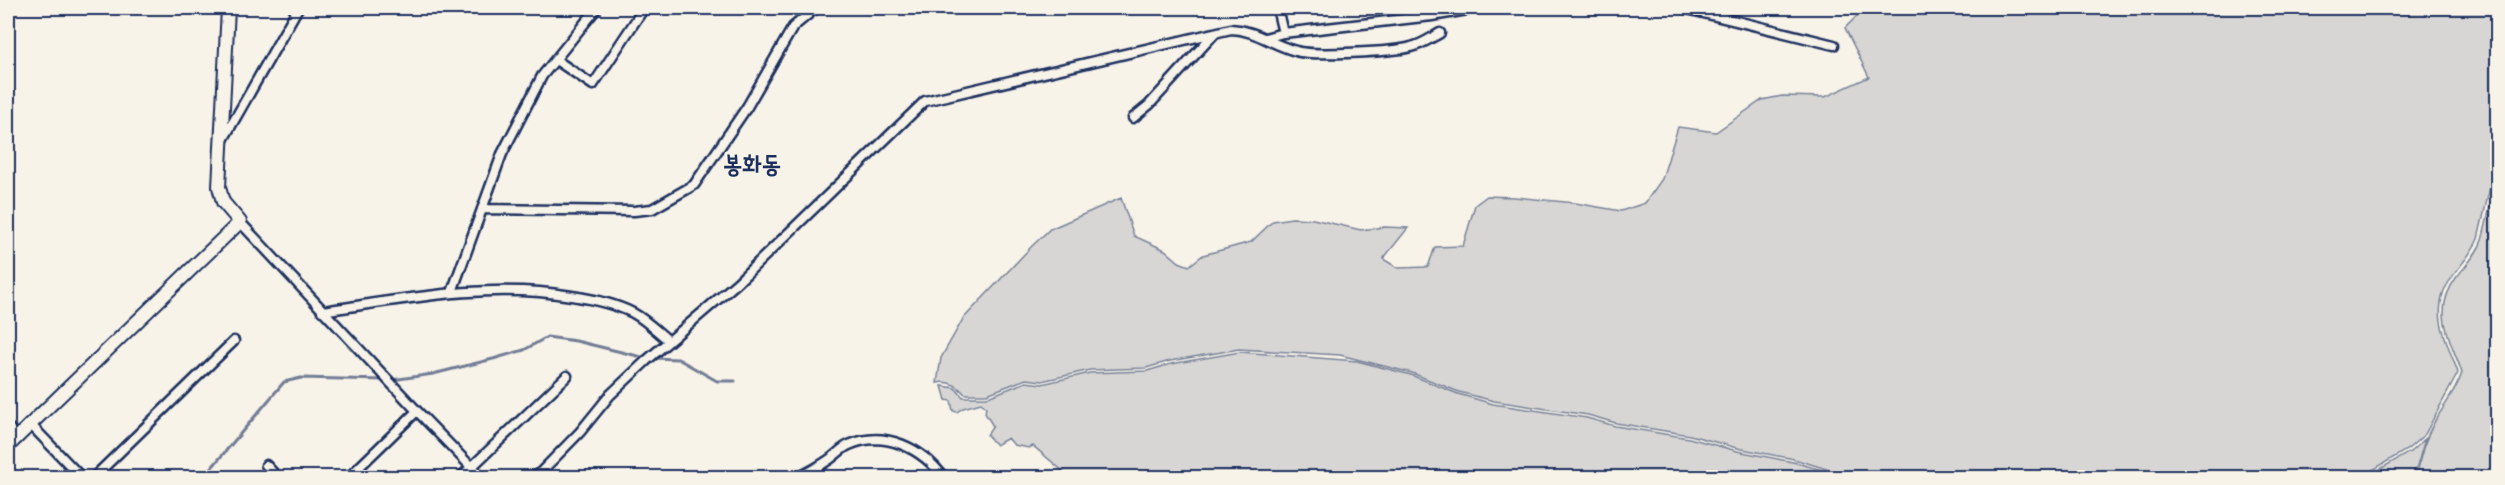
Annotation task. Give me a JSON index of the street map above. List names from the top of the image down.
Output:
{
  "districts": ["봉화동"]
}
